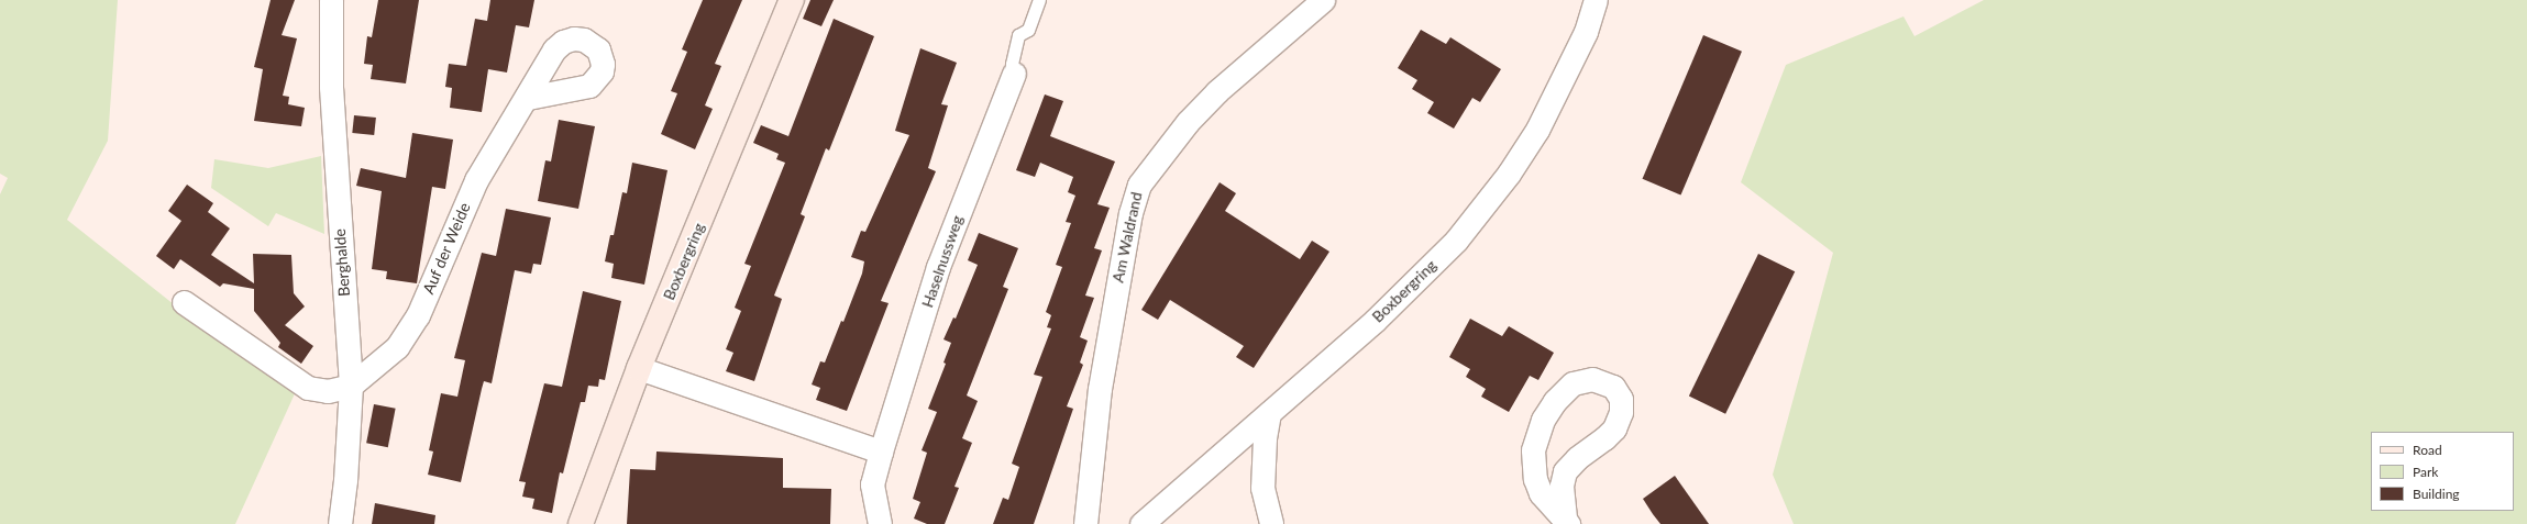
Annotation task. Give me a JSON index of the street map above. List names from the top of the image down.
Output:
{
  "streets": {
    "street": [
      "Am Waldrand",
      "Auf der Weide",
      "Boxbergring",
      "Haselnussweg",
      "Berghalde"
    ]
  },
  "crossings": [
    ["Auf der Weide", "Berghalde"]
  ],
  "legend": ["Road", "Park", "Building"]
}
